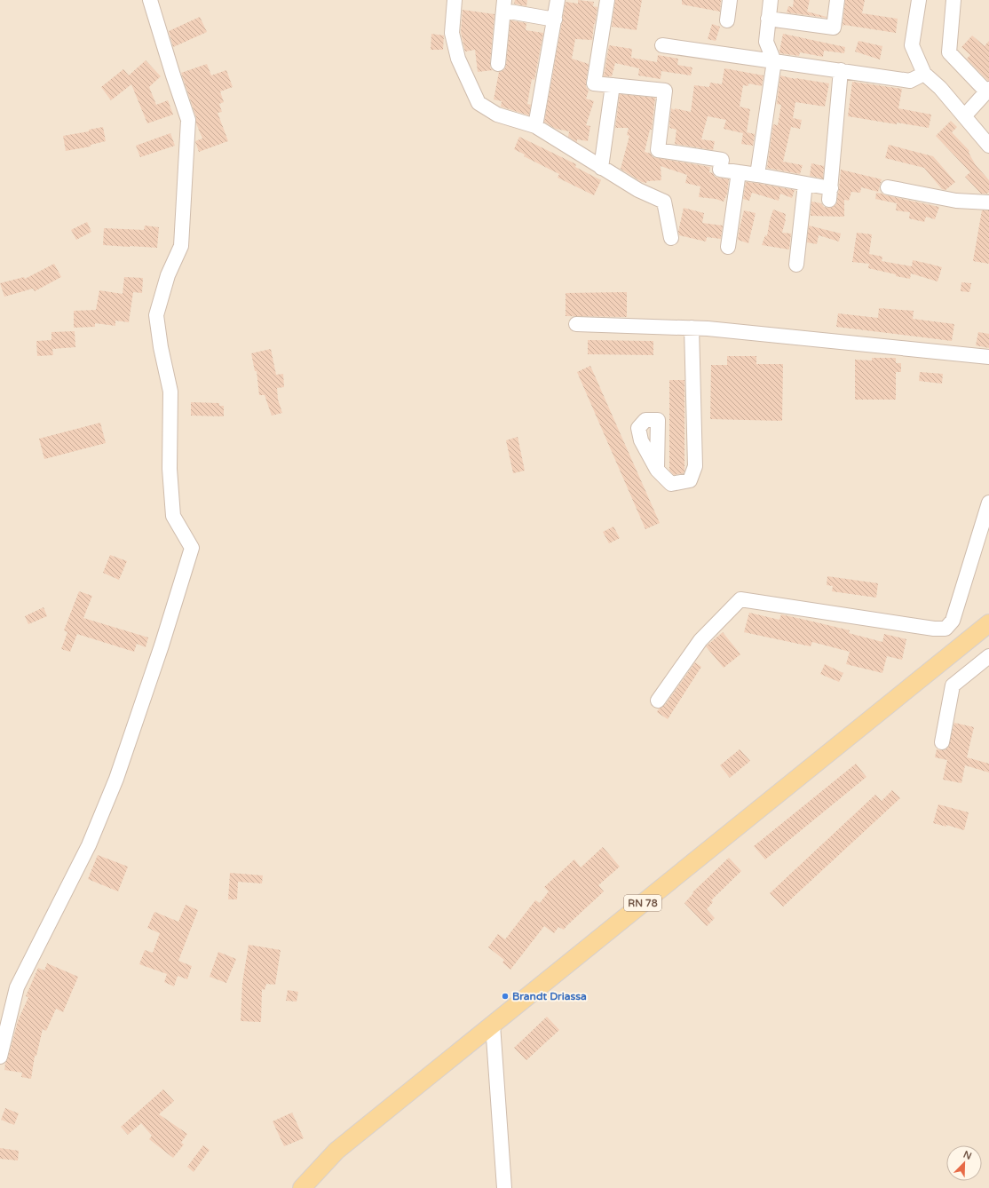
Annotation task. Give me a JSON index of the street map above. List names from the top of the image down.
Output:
{
  "streets": {
    "main road": ["RN 78"]
  },
  "places": ["Brandt Driassa"],
  "north": "top right"
}
